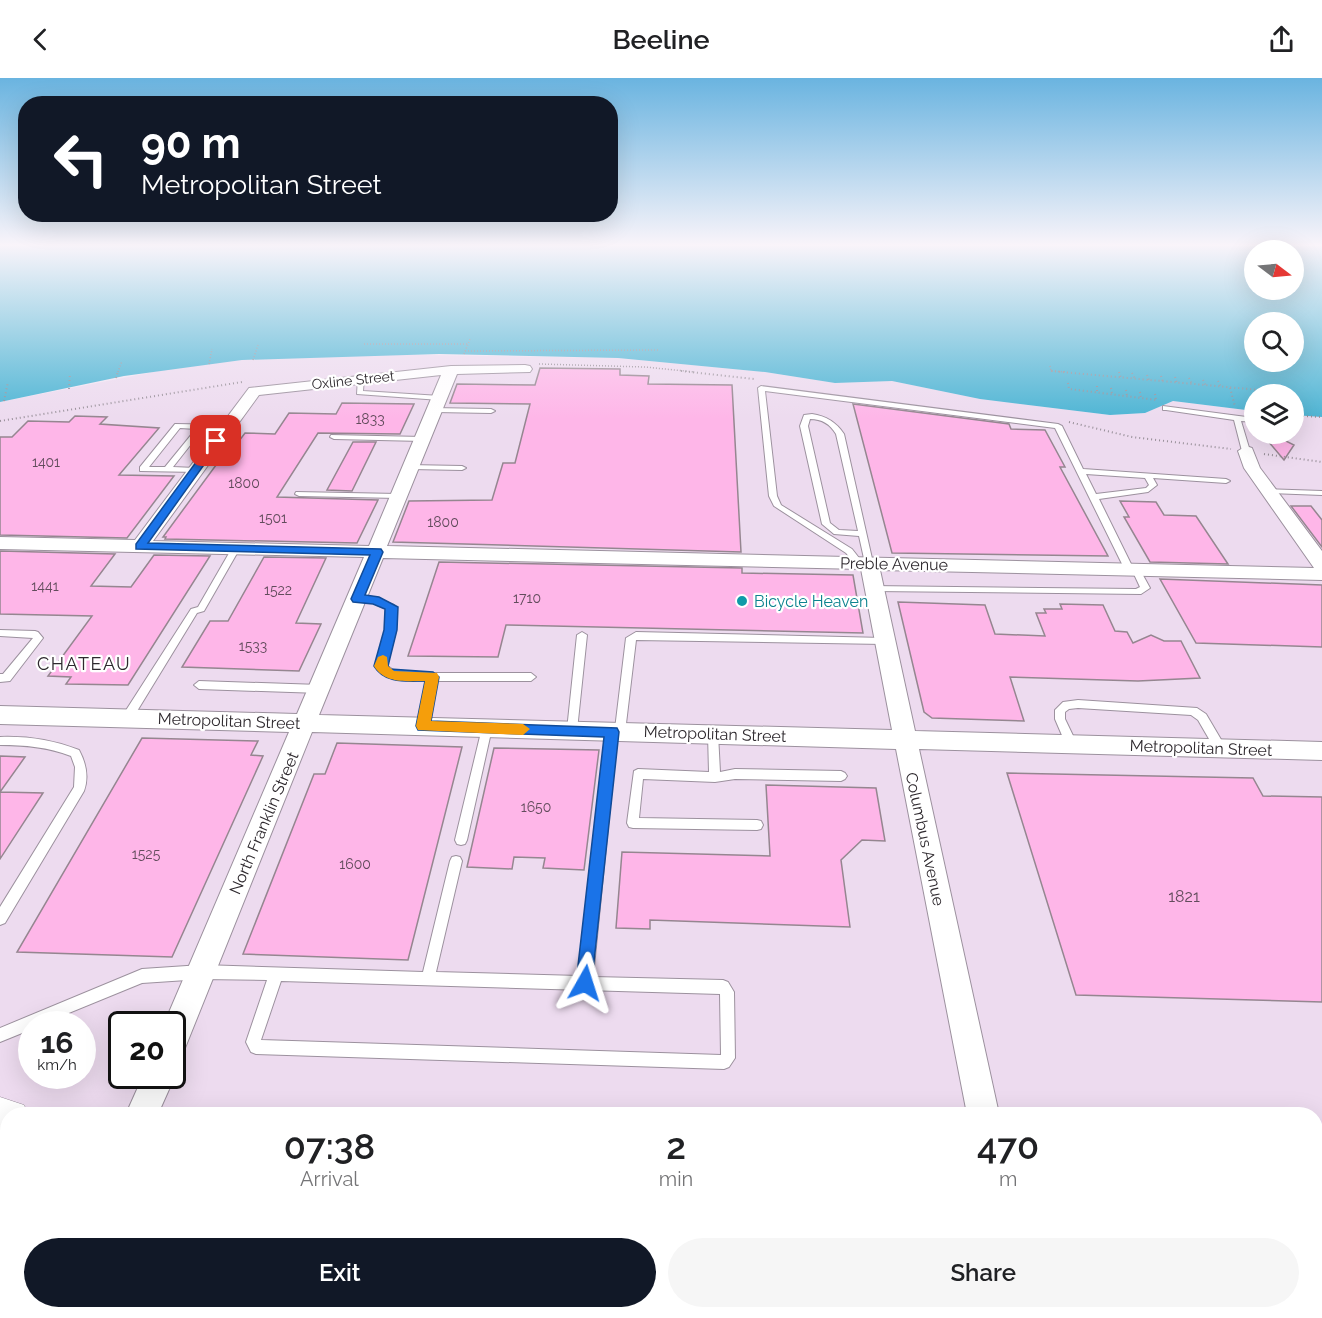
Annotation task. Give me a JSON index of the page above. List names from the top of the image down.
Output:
{
  "streets": {
    "street": [
      "Oxline Street",
      "Preble Avenue",
      "Metropolitan Street",
      "North Franklin Street",
      "Columbus Avenue"
    ]
  },
  "crossings": [
    ["Oxline Street", "North Franklin Street"],
    ["Preble Avenue", "North Franklin Street"],
    ["Preble Avenue", "Columbus Avenue"],
    ["Metropolitan Street", "North Franklin Street"],
    ["Metropolitan Street", "Columbus Avenue"]
  ],
  "districts": ["CHATEAU"],
  "places": ["Bicycle Heaven"],
  "house_numbers": [
    "1833",
    "1401",
    "1800",
    "1501",
    "1800",
    "1441",
    "1522",
    "1710",
    "1533",
    "1650",
    "1525",
    "1600",
    "1821"
  ],
  "north": "right",
  "page": {
    "header": "Beeline",
    "turn": ["90 m", "Metropolitan Street"],
    "speed": "16 km/h",
    "limit": "20",
    "eta": [
      "07:38",
      "Arrival",
      "2",
      "min",
      "470",
      "m"
    ],
    "buttons": ["Exit", "Share"]
  }
}
